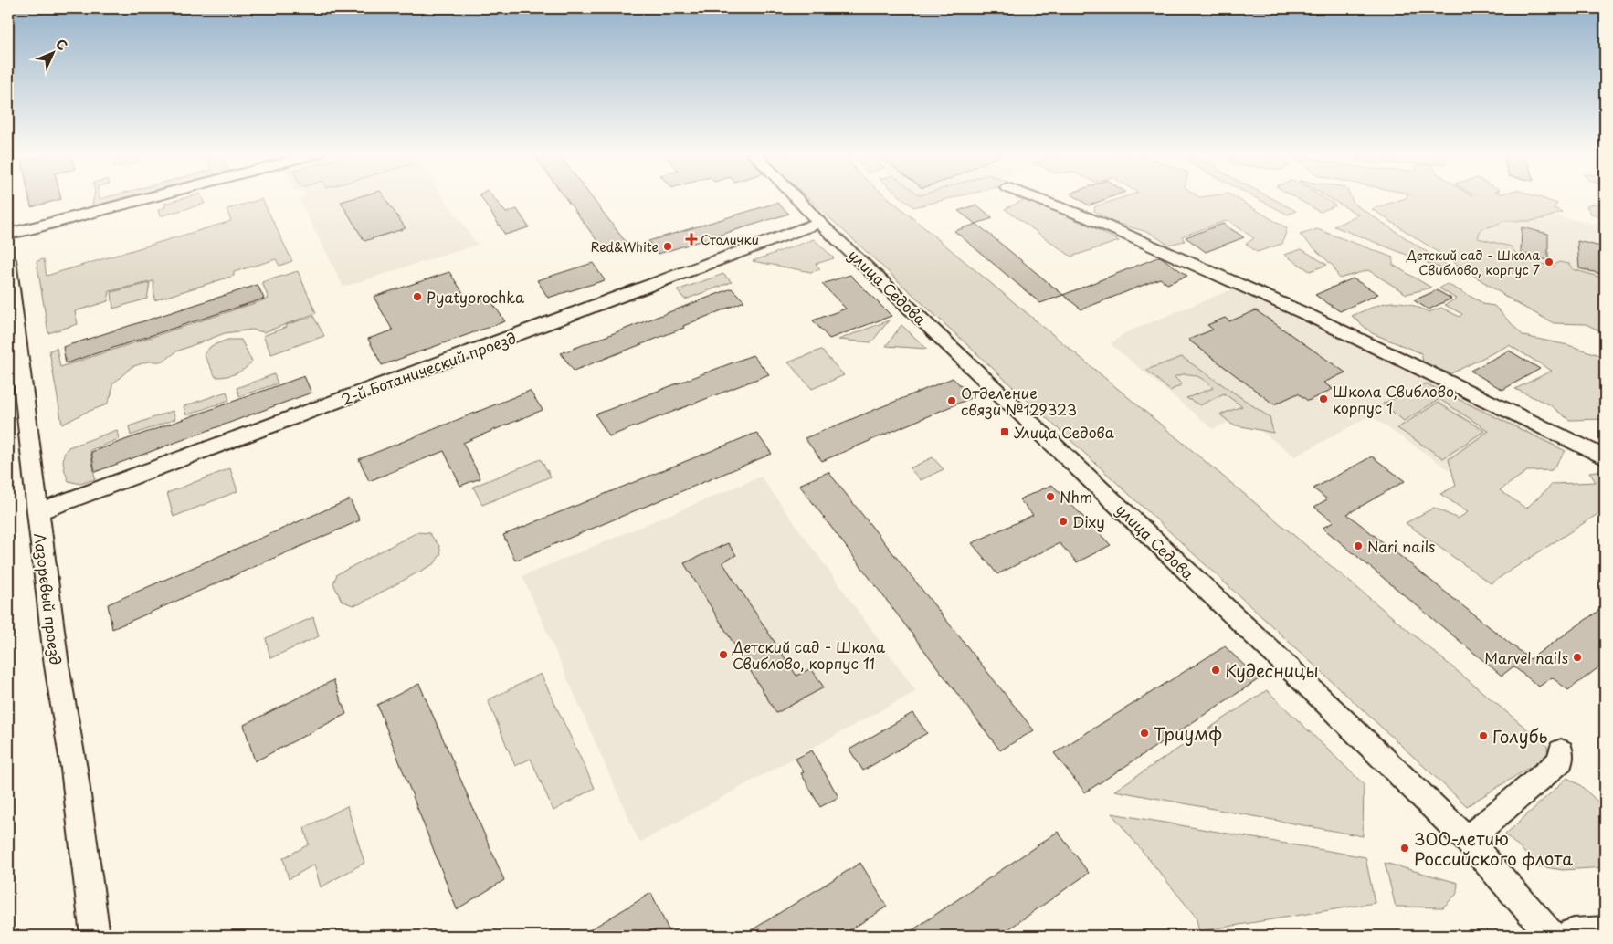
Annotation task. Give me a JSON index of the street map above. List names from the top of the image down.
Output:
{
  "streets": {
    "street": ["улица Седова", "2-й Ботанический проезд", "Лазоревый проезд"]
  },
  "crossings": [
    ["улица Седова", "2-й Ботанический проезд"],
    ["2-й Ботанический проезд", "Лазоревый проезд"]
  ],
  "places": {
    "health": ["Столички"],
    "other": [
      "Red&White",
      "Детский сад - Школа Свиблово, корпус 7",
      "Pyatyorochka",
      "Школа Свиблово, корпус 1",
      "Отделение связи №129323",
      "Nhm",
      "Dixy",
      "Nari nails",
      "Детский сад - Школа Свиблово, корпус 11",
      "Marvel nails",
      "Кудесницы",
      "Триумф",
      "Голубь",
      "300-летию Российского флота"
    ],
    "transit": ["Улица Седова"]
  },
  "north": "top right"
}
